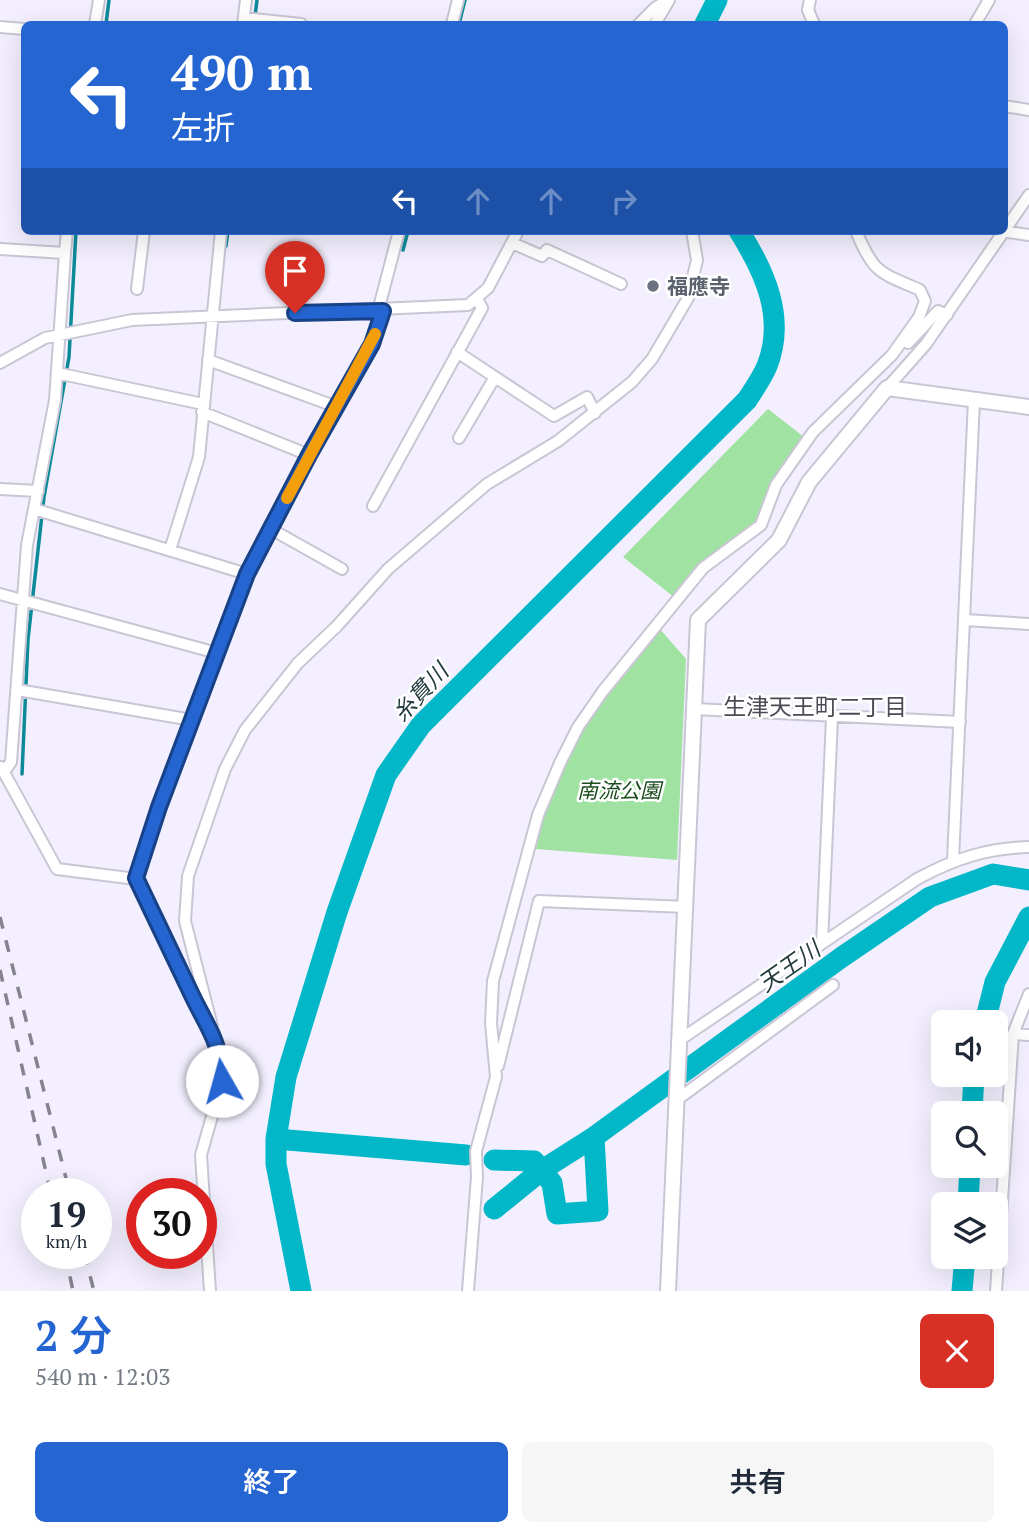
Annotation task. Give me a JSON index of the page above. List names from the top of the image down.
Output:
{
  "districts": ["生津天王町二丁目"],
  "water": ["糸貫川", "天王川"],
  "parks": ["南流公園"],
  "places": ["福應寺"],
  "page": {
    "turn": ["490 m", "左折"],
    "speed": "19 km/h",
    "limit": "30",
    "heading": ["2 分", "540 m · 12:03"],
    "buttons": ["終了", "共有"]
  }
}
